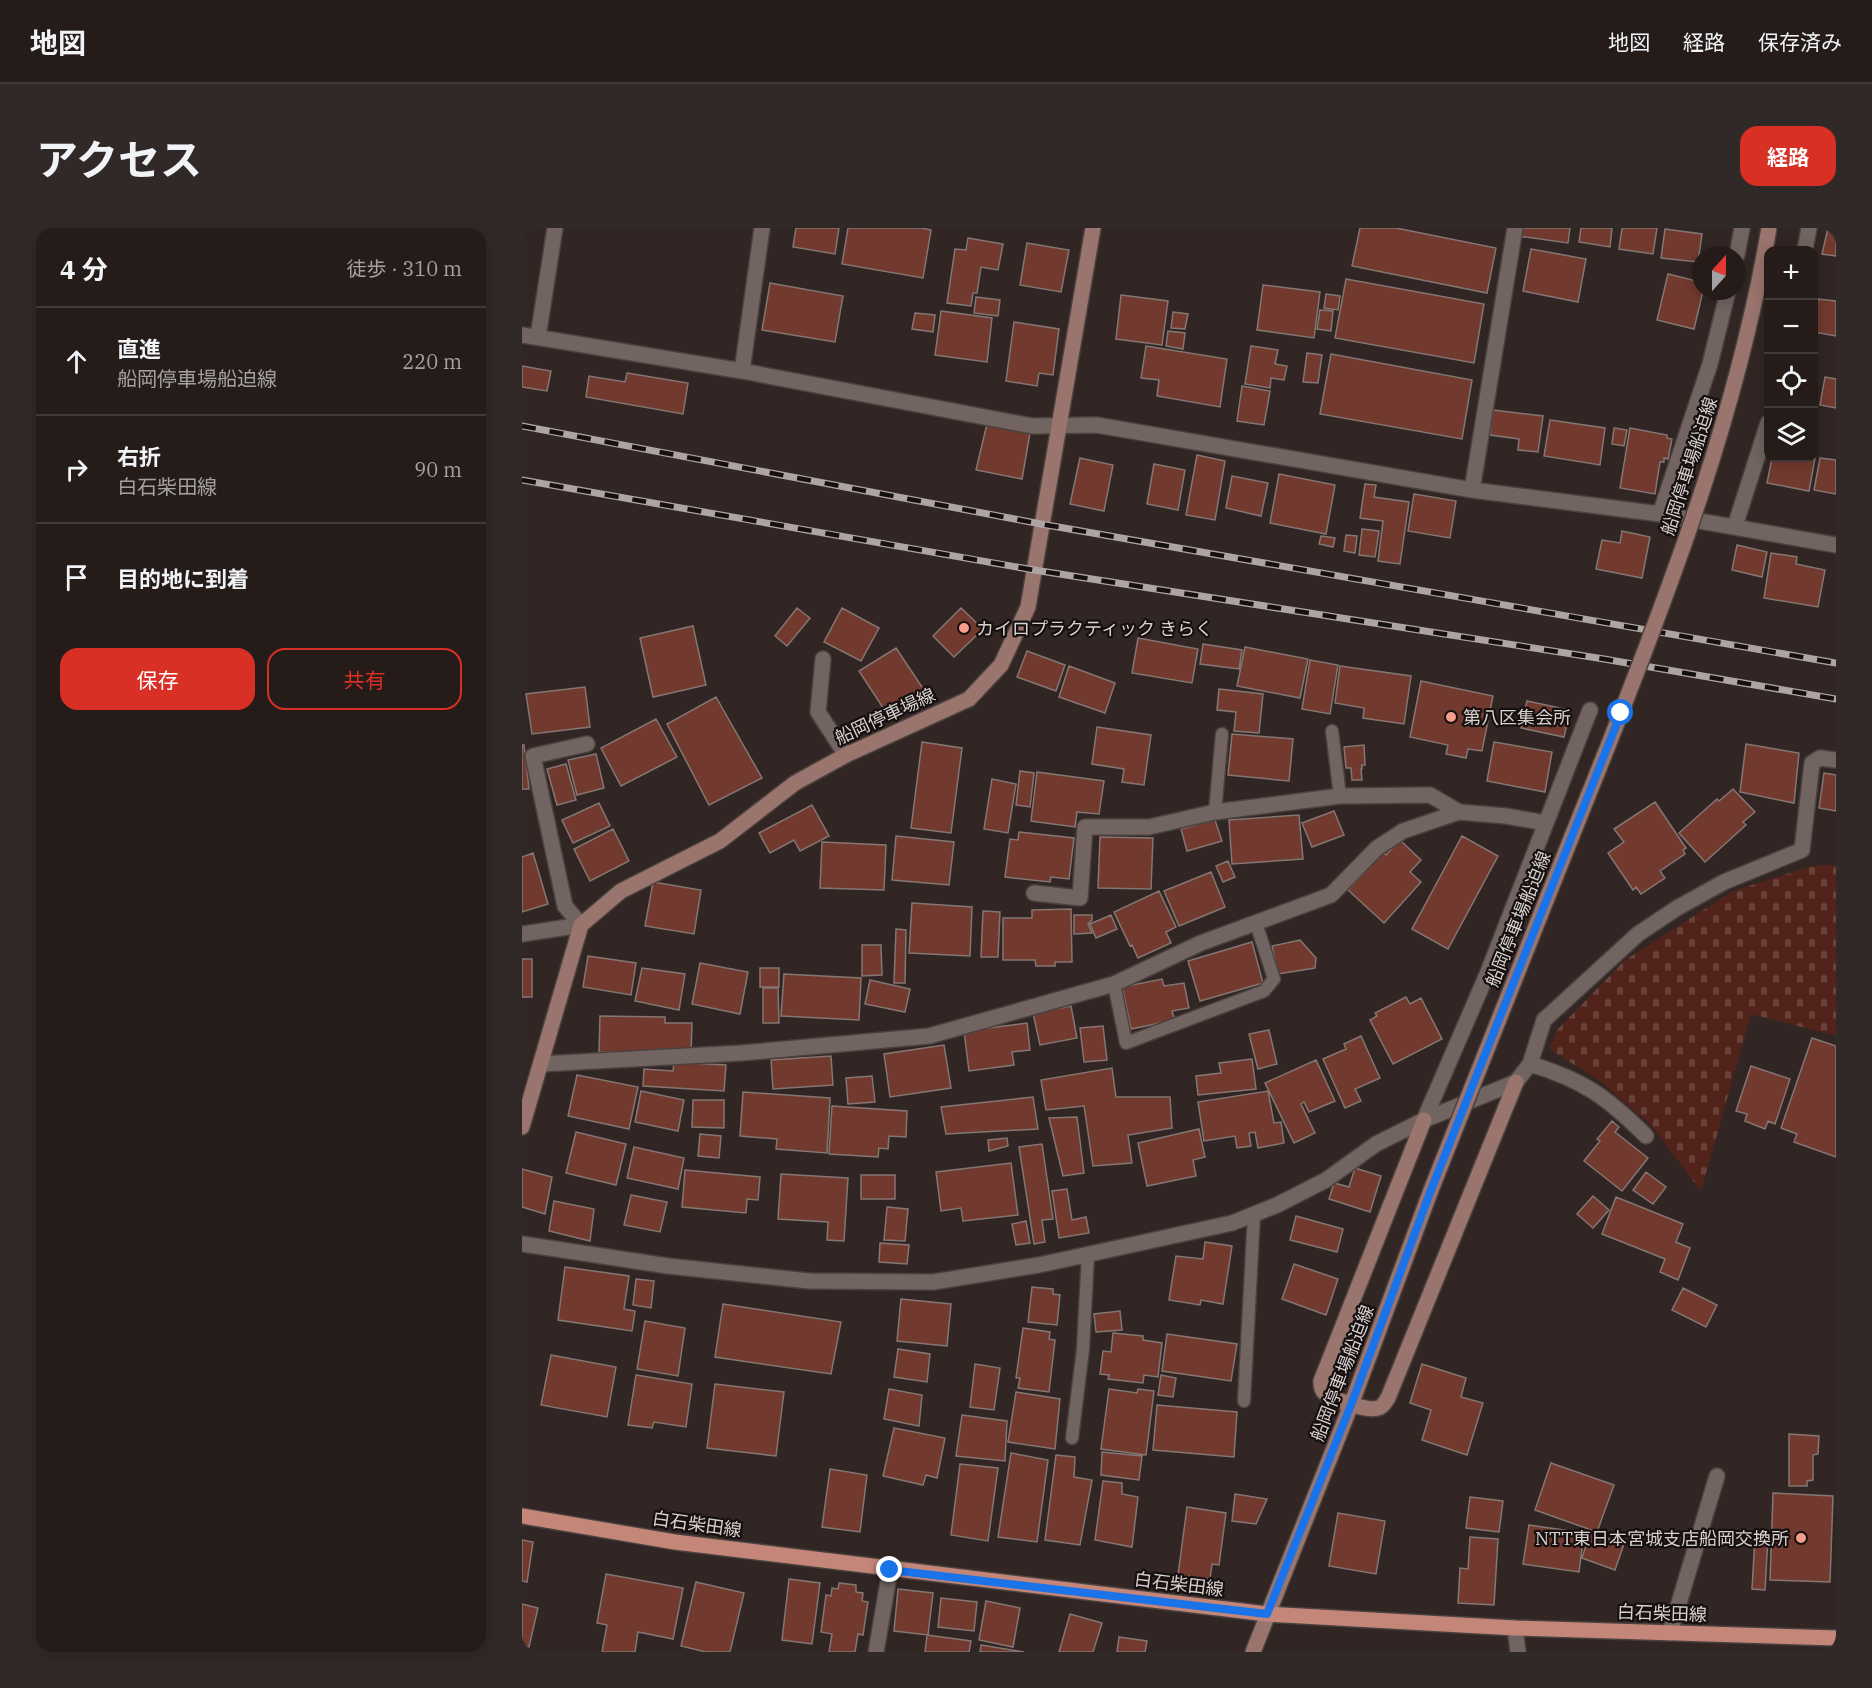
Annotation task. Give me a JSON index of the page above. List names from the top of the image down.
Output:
{
  "streets": {
    "main road": ["船岡停車場船迫線", "船岡停車場線", "白石柴田線"]
  },
  "crossings": [
    ["船岡停車場船迫線", "白石柴田線"]
  ],
  "places": ["カイロプラクティック きらく", "第八区集会所", "NTT東日本宮城支店船岡交換所"],
  "north": "top",
  "page": {
    "header": "地図",
    "nav": ["地図", "経路", "保存済み"],
    "title": "アクセス",
    "buttons": [
      "経路",
      ["保存", "共有"]
    ],
    "heading": ["4 分", "徒歩 · 310 m"],
    "map_buttons": ["+", "−"],
    "list": [
      ["直進", "船岡停車場船迫線", "220 m"],
      ["右折", "白石柴田線", "90 m"],
      "目的地に到着"
    ]
  }
}
